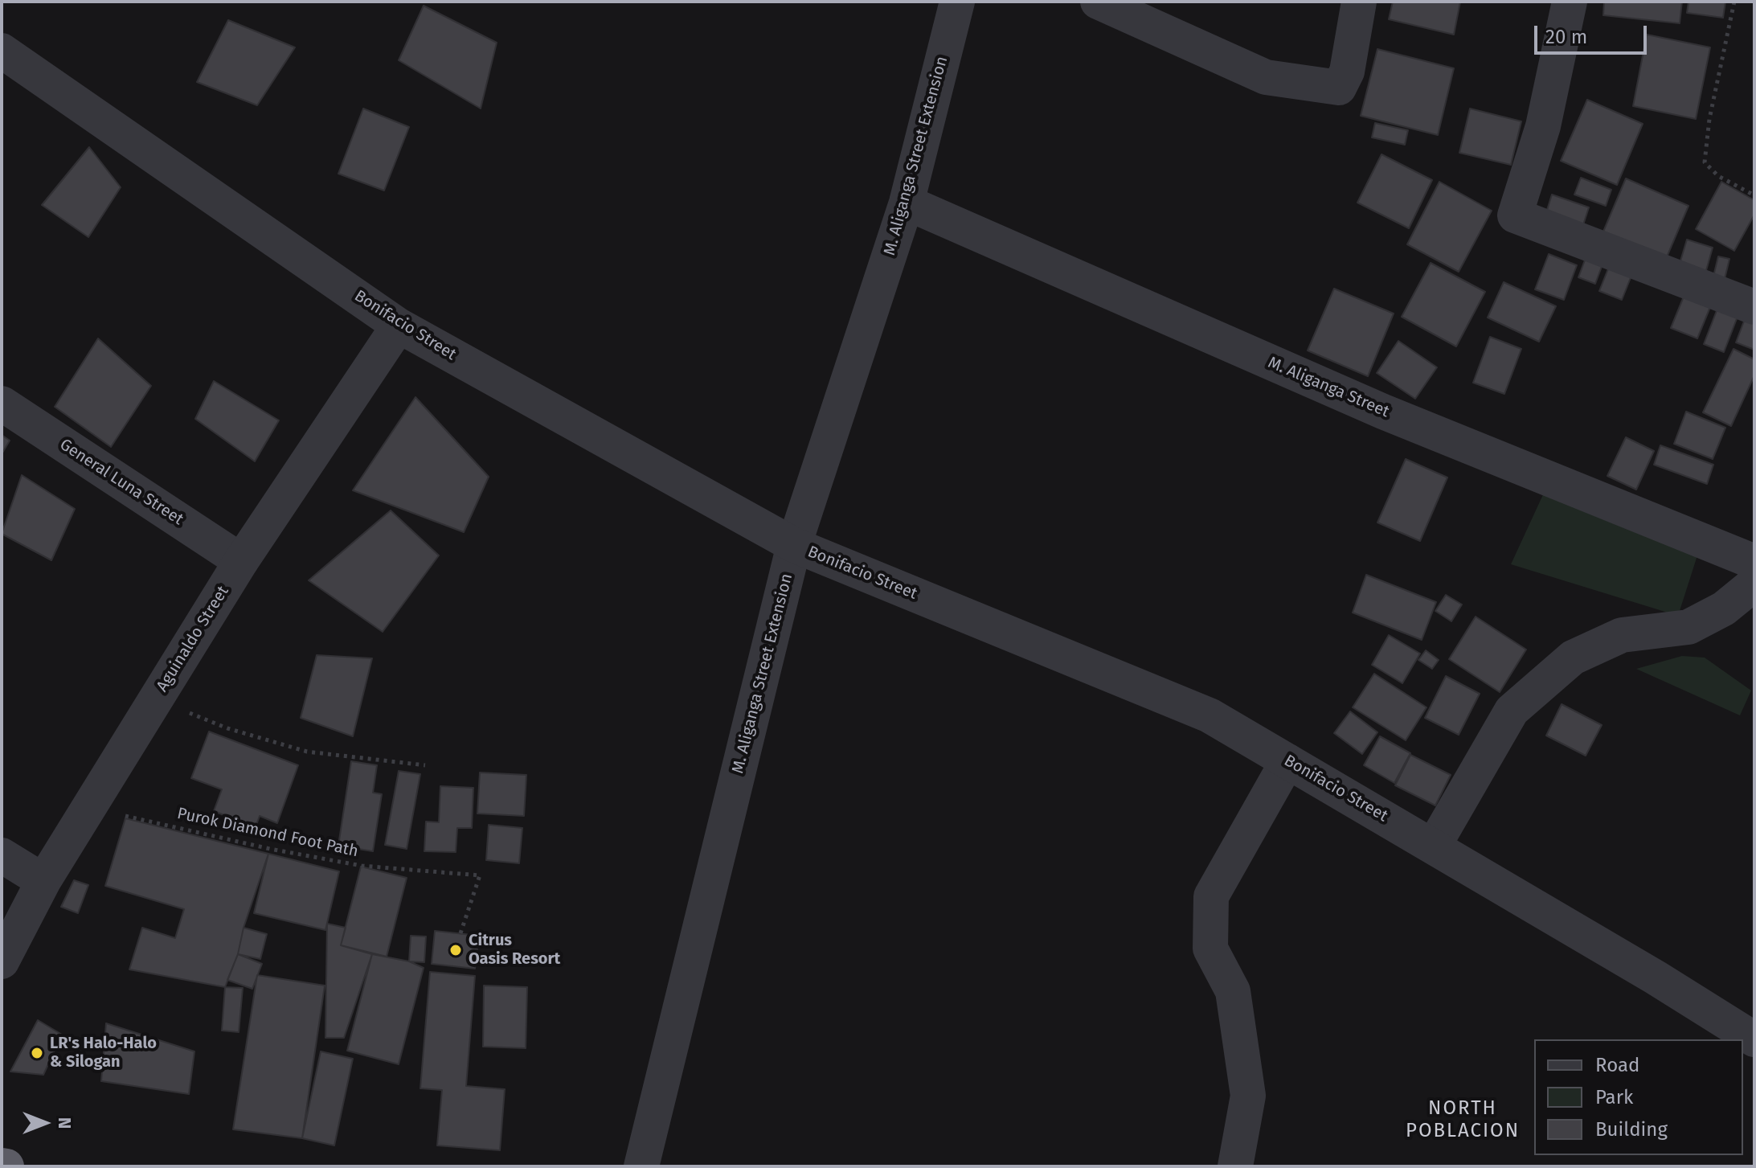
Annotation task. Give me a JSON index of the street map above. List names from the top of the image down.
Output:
{
  "streets": {
    "street": [
      "M. Aliganga Street Extension",
      "Bonifacio Street",
      "M. Aliganga Street",
      "General Luna Street",
      "Aguinaldo Street"
    ],
    "path": ["Purok Diamond Foot Path"]
  },
  "crossings": [
    ["M. Aliganga Street Extension", "Bonifacio Street"],
    ["M. Aliganga Street Extension", "M. Aliganga Street"],
    ["Bonifacio Street", "Aguinaldo Street"],
    ["General Luna Street", "Aguinaldo Street"],
    ["Aguinaldo Street", "Purok Diamond Foot Path"]
  ],
  "districts": ["NORTH POBLACION"],
  "places": ["Citrus Oasis Resort", "LR's Halo-Halo & Silogan"],
  "legend": ["Road", "Park", "Building"],
  "scale_bar": "20 m",
  "north": "right"
}
